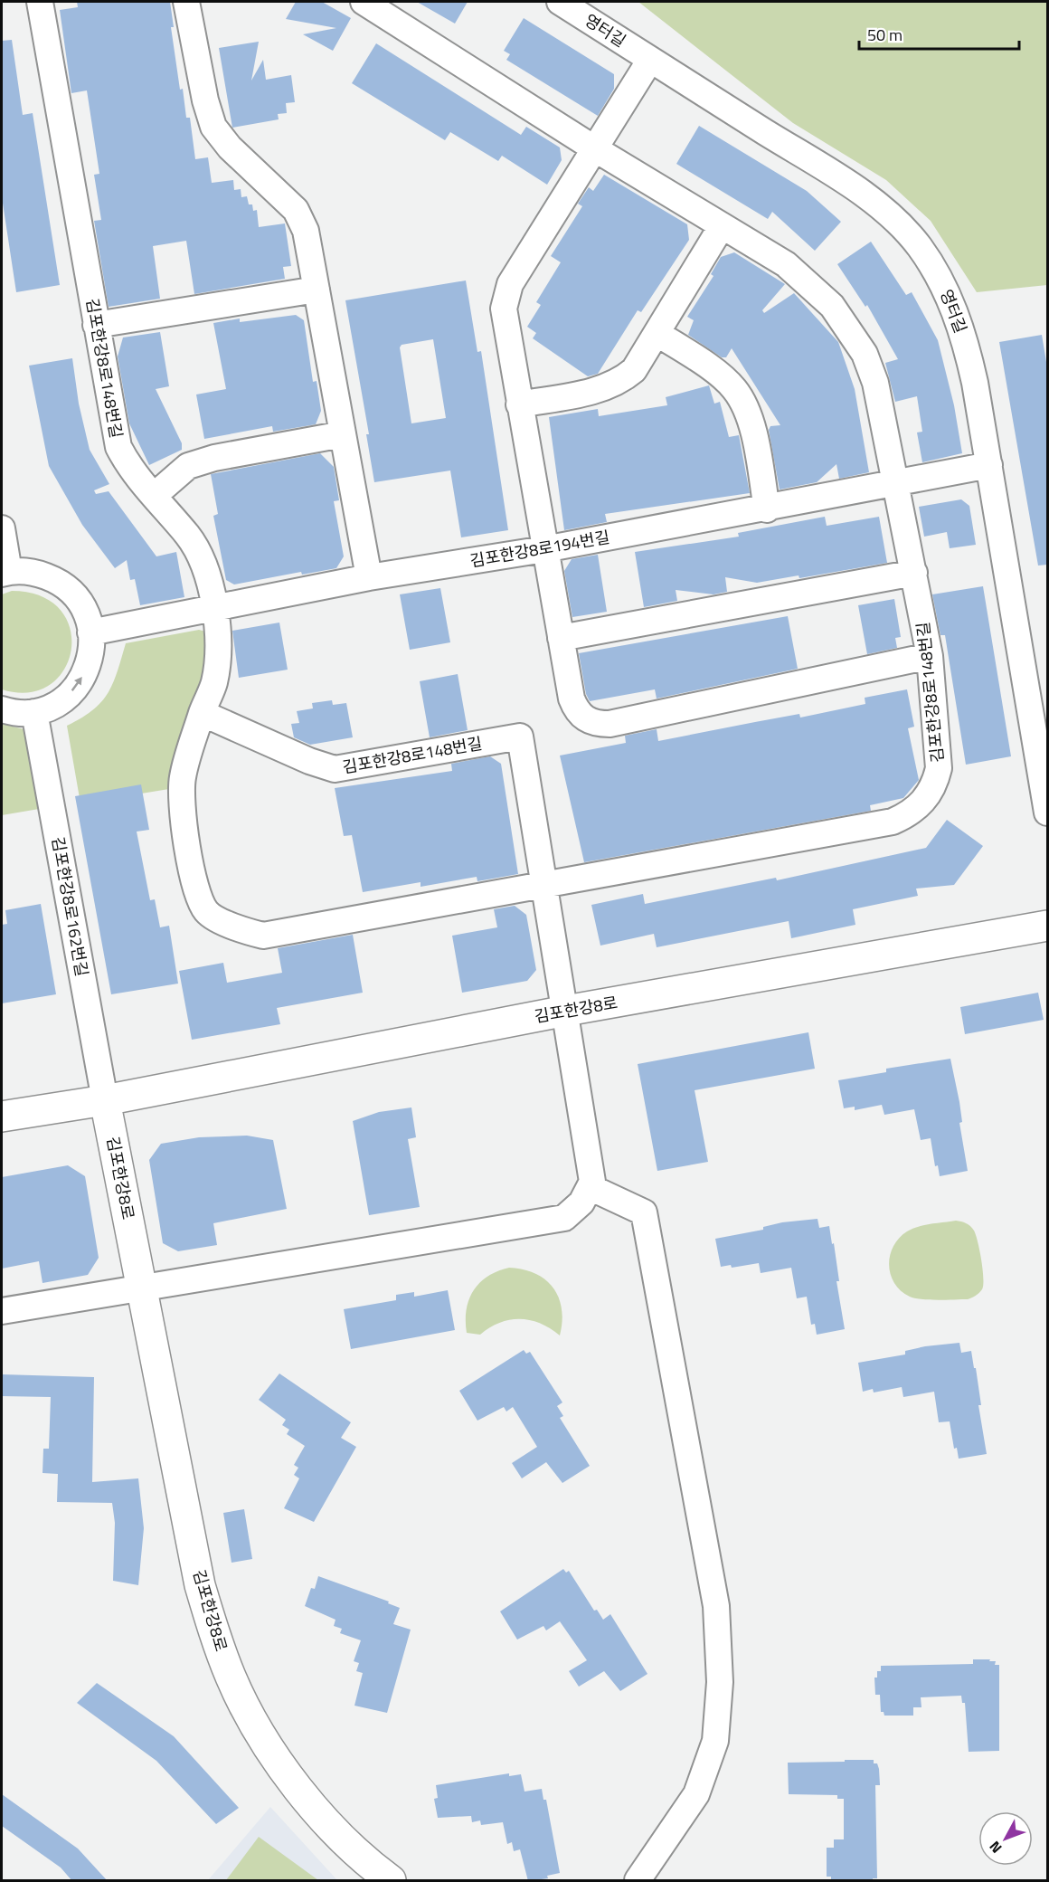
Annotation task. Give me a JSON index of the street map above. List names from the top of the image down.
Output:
{
  "streets": {
    "street": [
      "영터길",
      "김포한강8로148번길",
      "김포한강8로194번길",
      "김포한강8로162번길",
      "김포한강8로"
    ]
  },
  "crossings": [
    ["영터길", "김포한강8로194번길"],
    ["김포한강8로148번길", "김포한강8로194번길"],
    ["김포한강8로148번길", "김포한강8로"],
    ["김포한강8로162번길", "김포한강8로"]
  ],
  "scale_bar": "50 m",
  "north": "bottom left"
}
